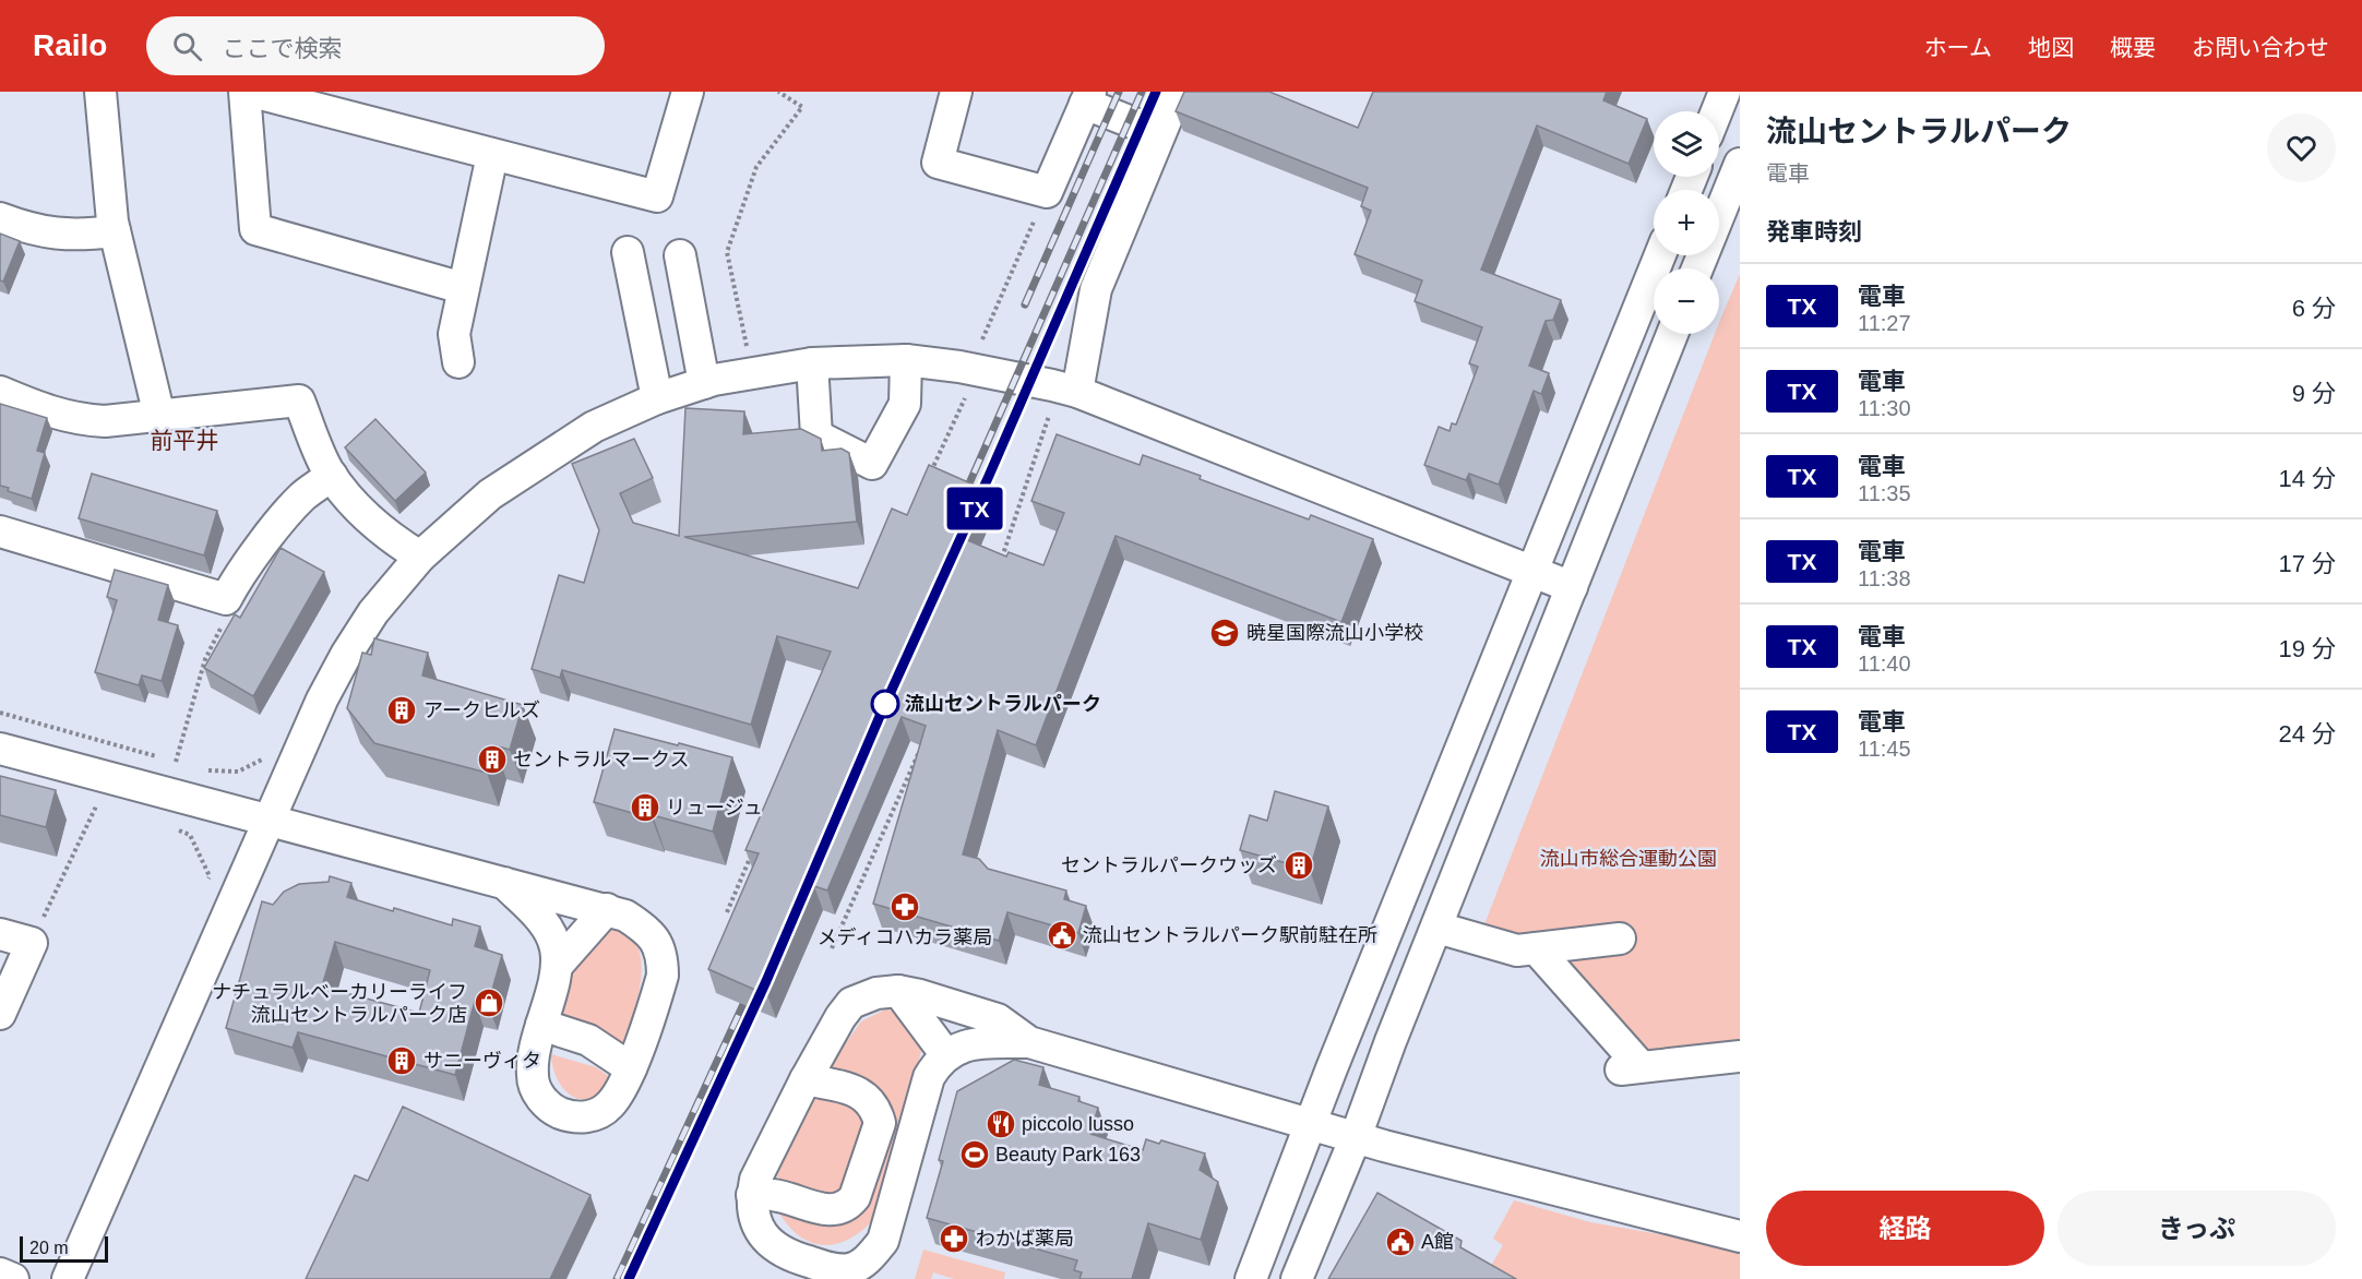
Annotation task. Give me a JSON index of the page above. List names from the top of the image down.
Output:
{
  "districts": ["前平井"],
  "parks": ["流山市総合運動公園"],
  "places": {
    "school or university": ["暁星国際流山小学校"],
    "other": ["流山セントラルパーク"],
    "building": [
      "アークヒルズ",
      "セントラルマークス",
      "リュージュ",
      "セントラルパークウッズ",
      "サニーヴィタ"
    ],
    "pharmacy": ["メディコハカラ薬局", "わかば薬局"],
    "public building": ["流山セントラルパーク駅前駐在所", "A館"],
    "shop": ["ナチュラルベーカリーライフ 流山セントラルパーク店"],
    "restaurant": ["piccolo lusso"],
    "sports": ["Beauty Park 163"]
  },
  "scale_bar": "20 m",
  "page": {
    "header": "Railo",
    "search": "ここで検索",
    "nav": [
      "ホーム",
      "地図",
      "概要",
      "お問い合わせ"
    ],
    "on_map": "TX",
    "heading": [
      ["流山セントラルパーク", "電車"],
      "発車時刻"
    ],
    "map_buttons": ["+", "−"],
    "list": [
      {
        "mark": "TX",
        "name": "電車",
        "note": "11:27",
        "value": "6 分"
      },
      {
        "mark": "TX",
        "name": "電車",
        "note": "11:30",
        "value": "9 分"
      },
      {
        "mark": "TX",
        "name": "電車",
        "note": "11:35",
        "value": "14 分"
      },
      {
        "mark": "TX",
        "name": "電車",
        "note": "11:38",
        "value": "17 分"
      },
      {
        "mark": "TX",
        "name": "電車",
        "note": "11:40",
        "value": "19 分"
      },
      {
        "mark": "TX",
        "name": "電車",
        "note": "11:45",
        "value": "24 分"
      }
    ],
    "buttons": ["経路", "きっぷ"],
    "scale": "20 m"
  }
}
